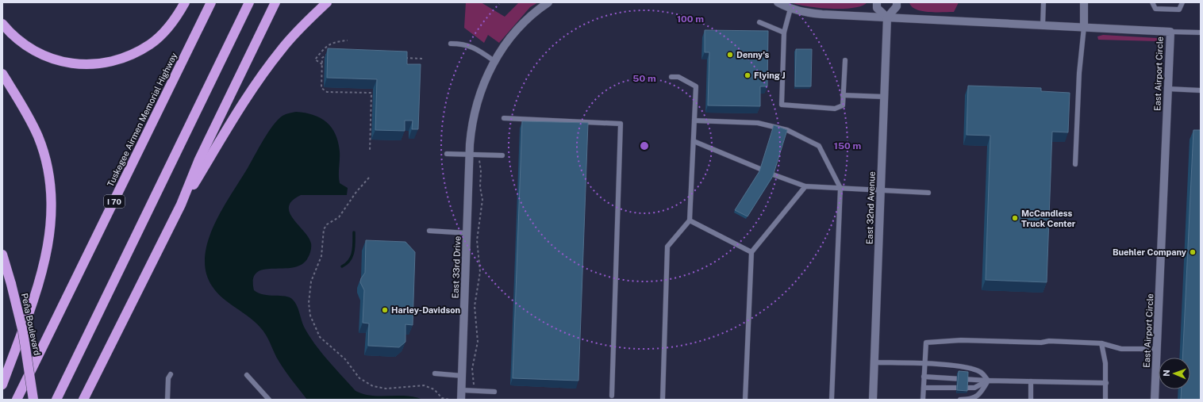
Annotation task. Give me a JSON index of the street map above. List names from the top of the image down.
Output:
{
  "streets": {
    "highway": ["Tuskegee Airmen Memorial Highway", "I 70", "Peña Boulevard"],
    "street": ["East Airport Circle", "East 32nd Avenue", "East 33rd Drive"]
  },
  "crossings": [
    ["East Airport Circle", "East 32nd Avenue"]
  ],
  "places": [
    "Denny's",
    "Flying J",
    "McCandless Truck Center",
    "Buehler Company",
    "Harley-Davidson"
  ],
  "north": "left",
  "rings": ["100 m", "50 m", "150 m"]
}
